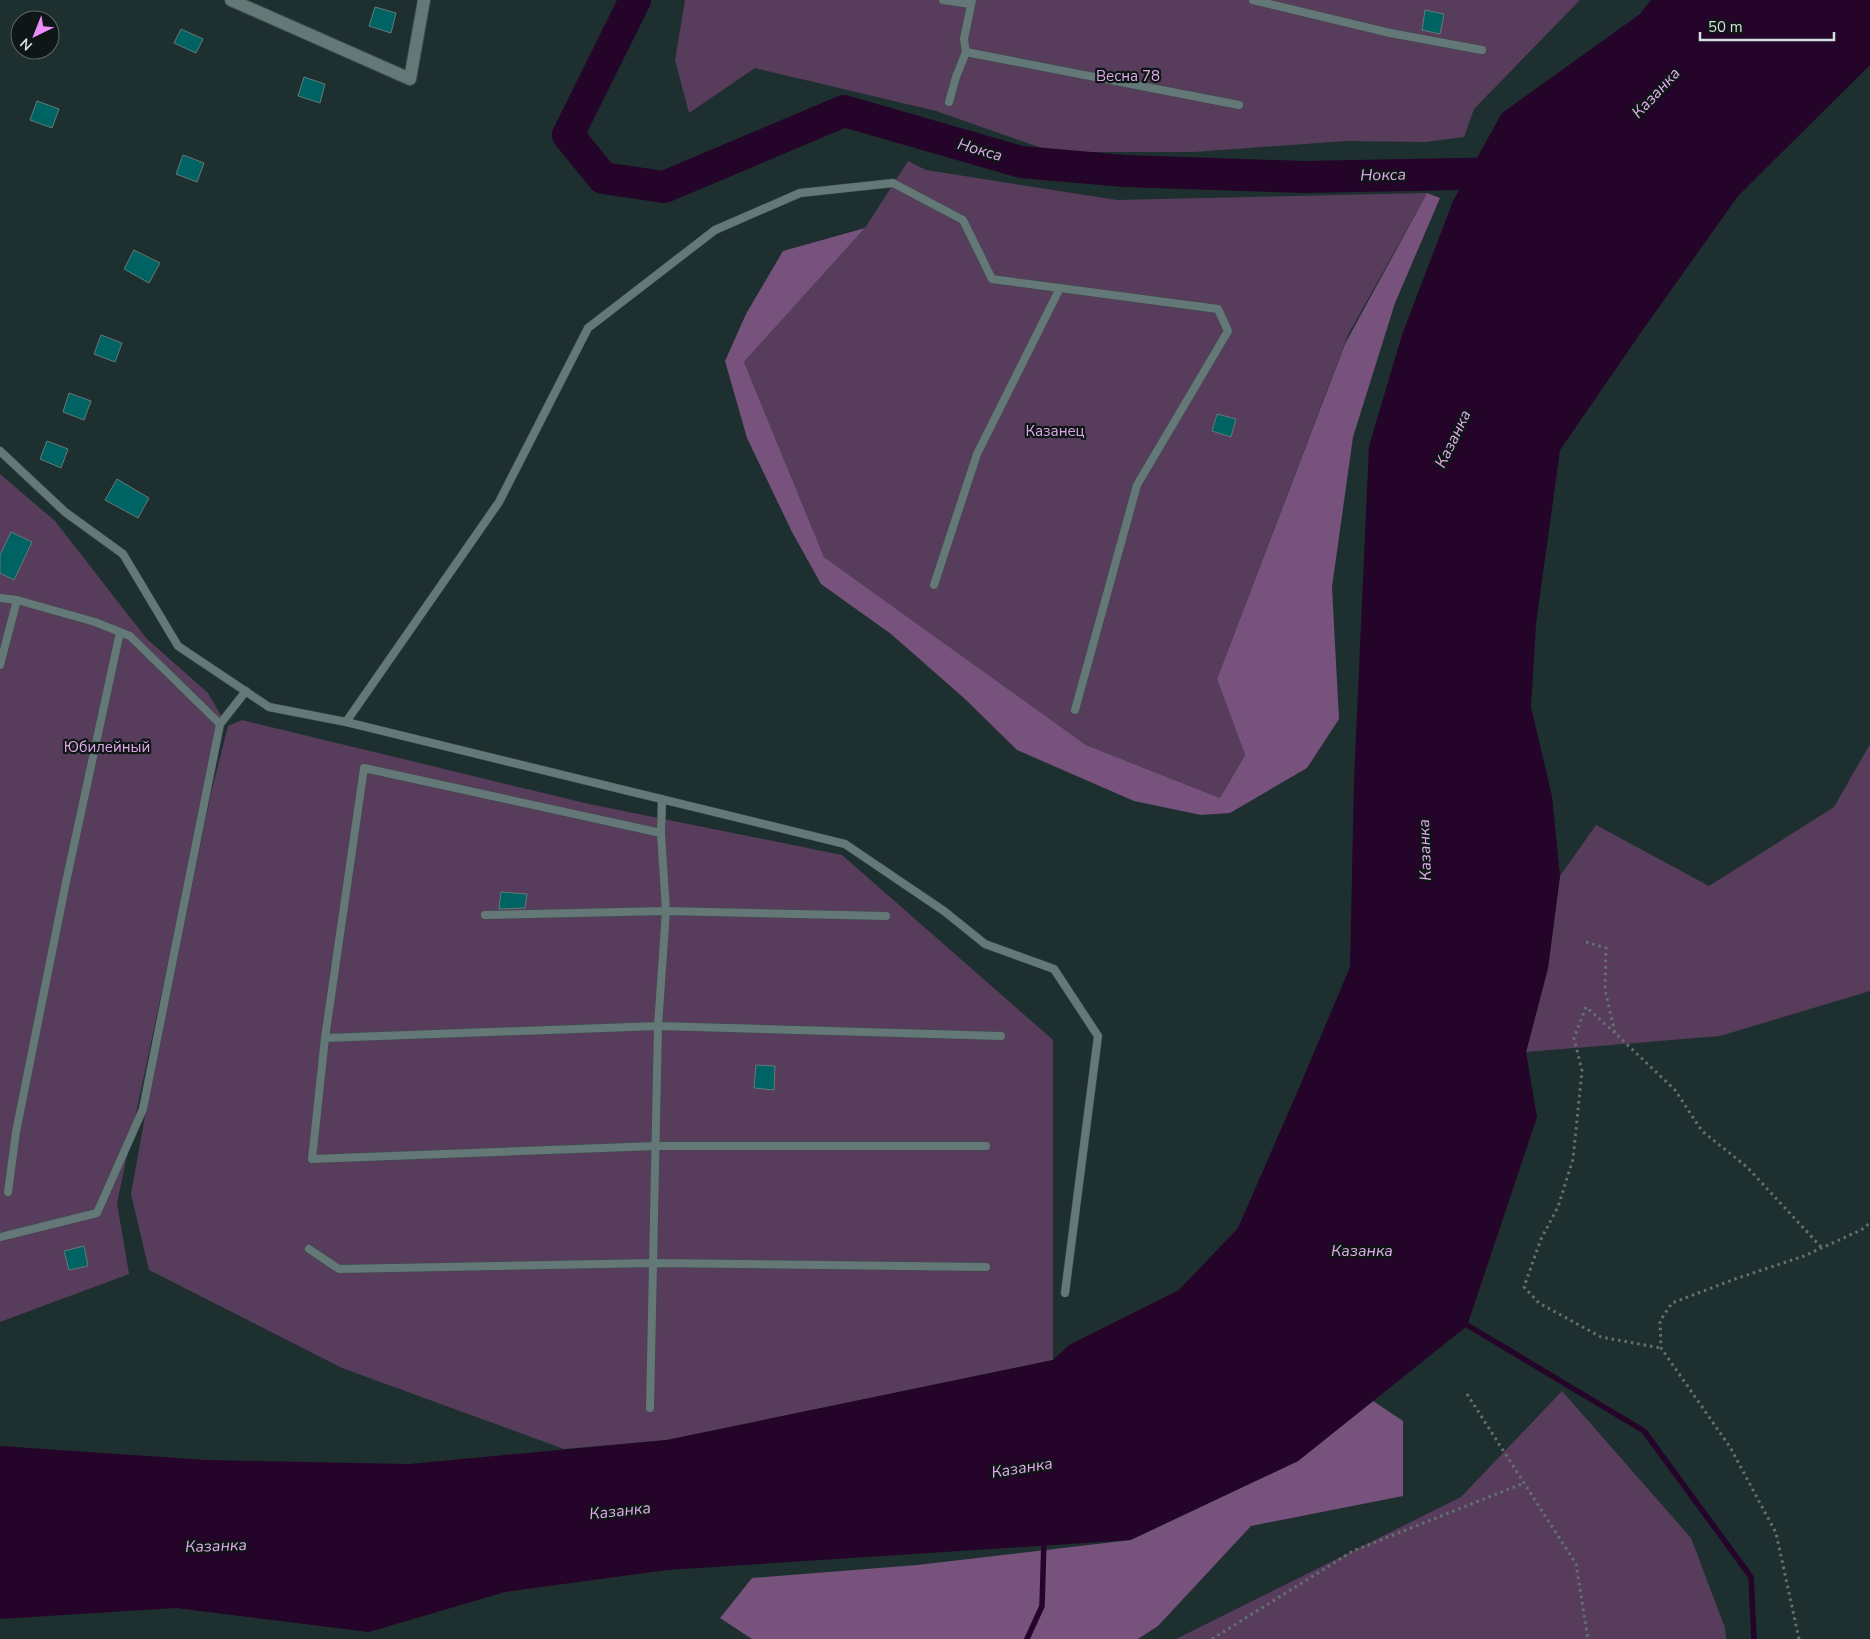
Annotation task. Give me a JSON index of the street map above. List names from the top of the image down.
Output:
{
  "water": ["Казанка", "Нокса"],
  "parks": ["Весна 78", "Казанец", "Юбилейный"],
  "scale_bar": "50 m",
  "north": "bottom left"
}
